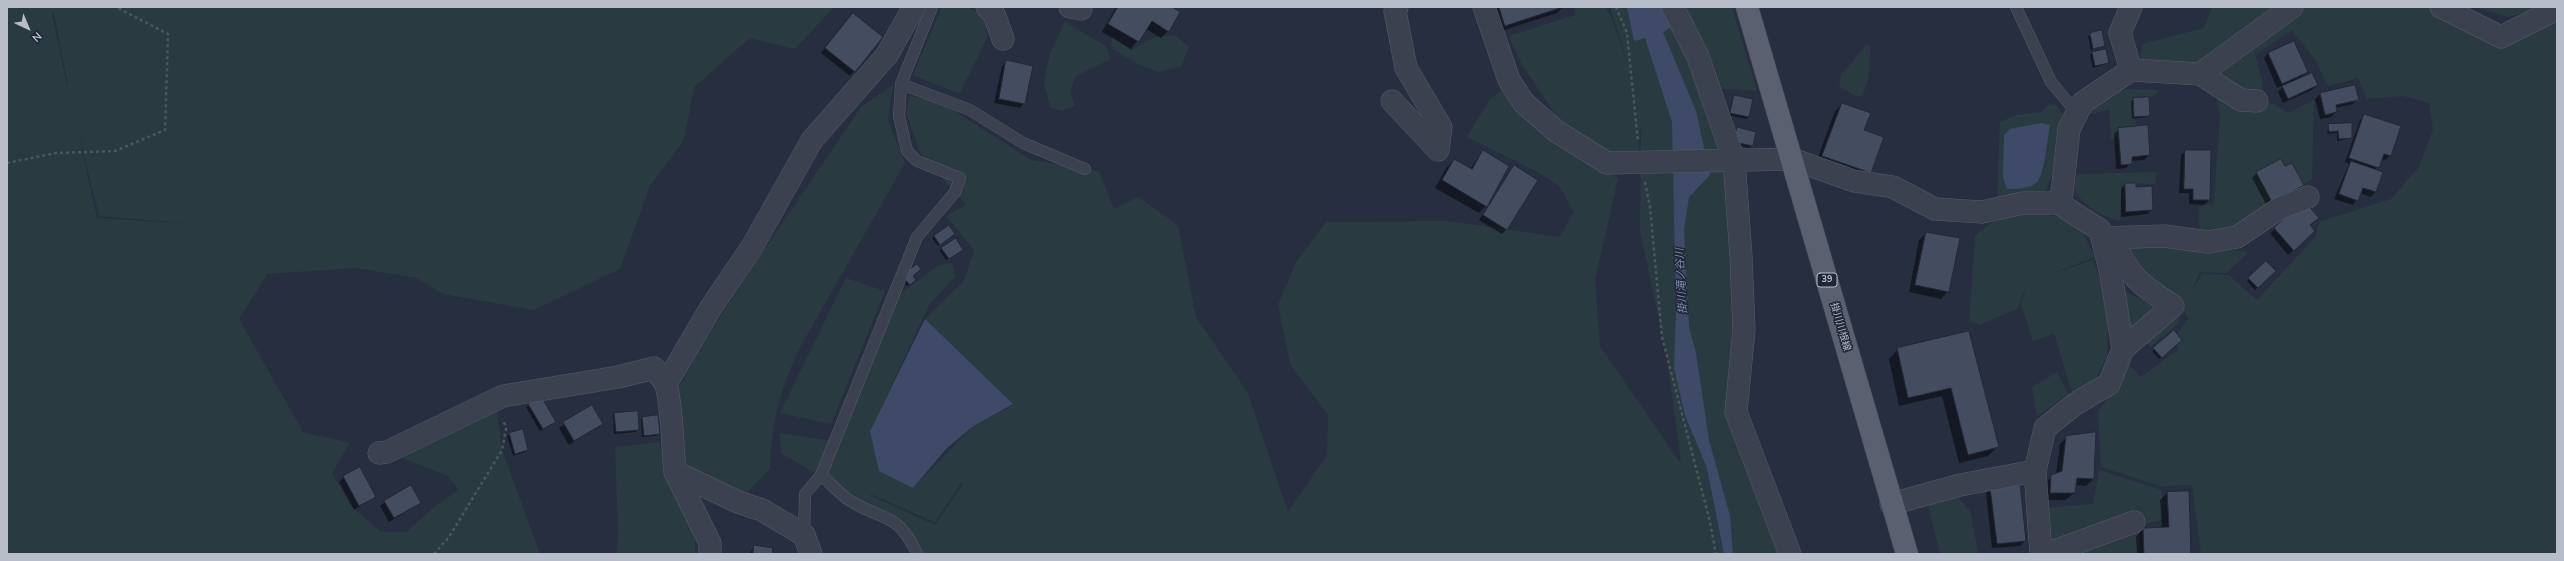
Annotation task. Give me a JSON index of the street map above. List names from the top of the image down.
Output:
{
  "streets": {
    "main road": ["39", "掛川川根線"]
  },
  "water": ["掛川滝ノ谷川"],
  "north": "bottom right"
}
